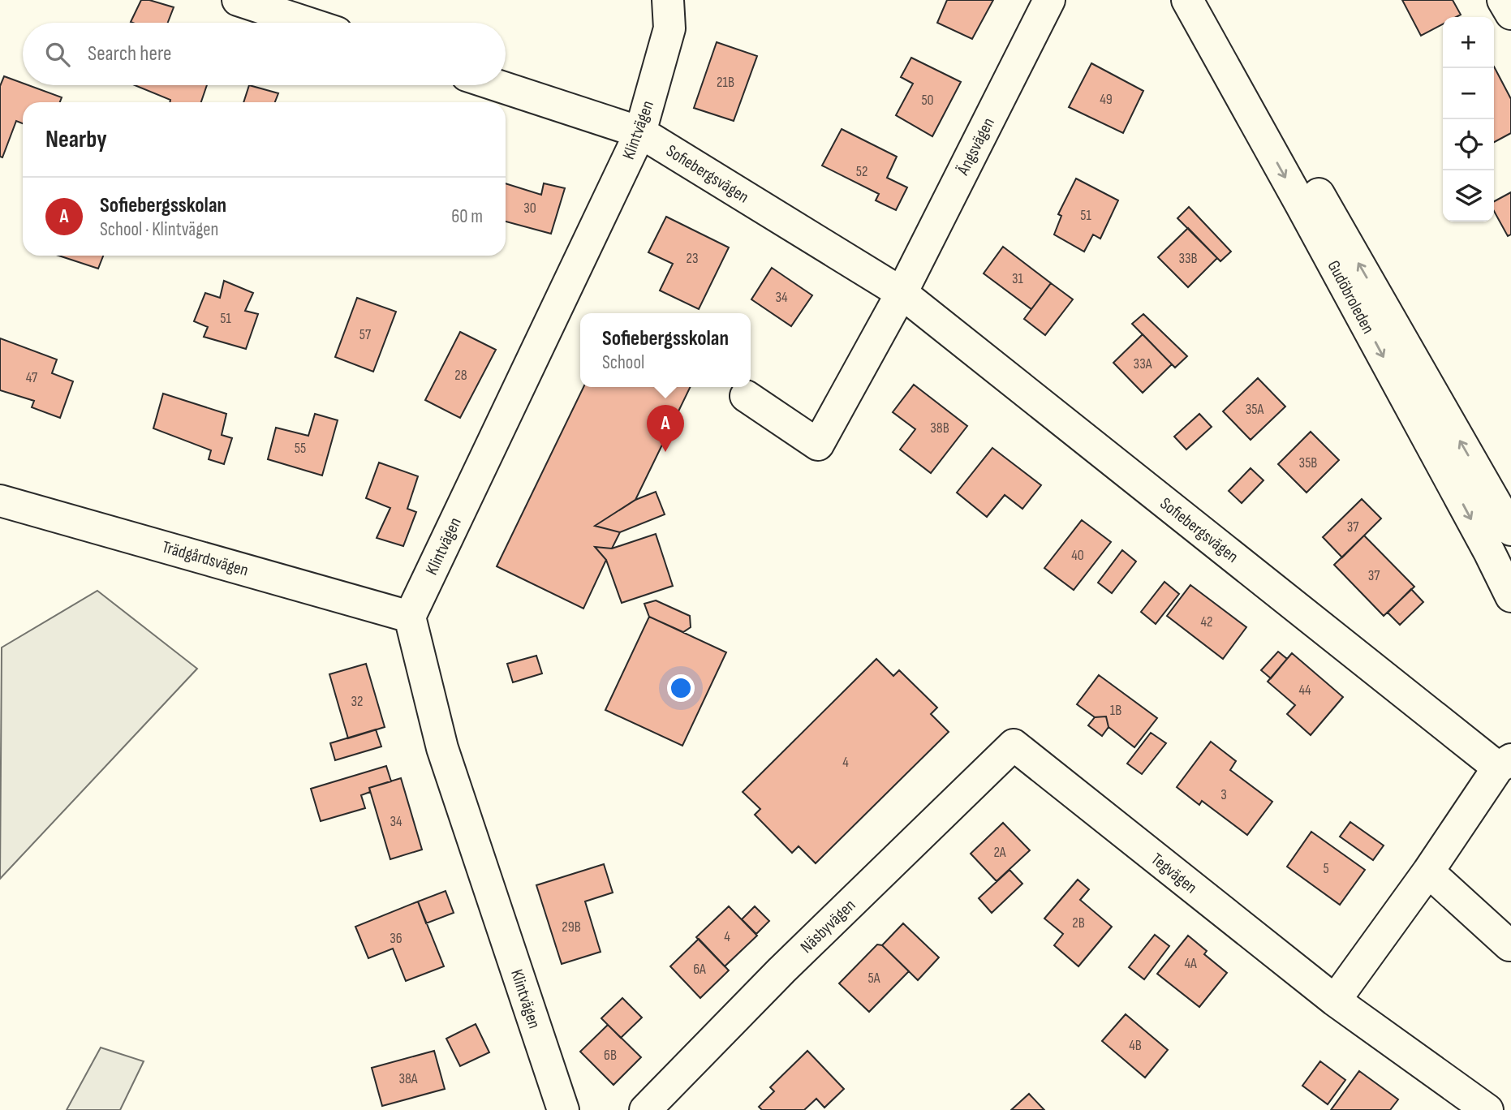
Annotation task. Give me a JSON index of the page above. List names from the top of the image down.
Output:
{
  "streets": {
    "street": [
      "Klintvägen",
      "Ängsvägen",
      "Sofiebergsvägen",
      "Gudöbroleden",
      "Trädgårdsvägen",
      "Tegvägen",
      "Näsbyvägen"
    ]
  },
  "crossings": [
    ["Klintvägen", "Sofiebergsvägen"],
    ["Klintvägen", "Trädgårdsvägen"],
    ["Ängsvägen", "Sofiebergsvägen"],
    ["Tegvägen", "Näsbyvägen"]
  ],
  "house_numbers": [
    "21B",
    "49",
    "50",
    "52",
    "30",
    "51",
    "23",
    "33B",
    "31",
    "34",
    "51",
    "57",
    "33A",
    "28",
    "47",
    "35A",
    "38B",
    "55",
    "35B",
    "37",
    "40",
    "37",
    "42",
    "44",
    "32",
    "1B",
    "4",
    "3",
    "34",
    "2A",
    "5",
    "2B",
    "29B",
    "4",
    "36",
    "4A",
    "6A",
    "5A",
    "4B",
    "6B",
    "38A"
  ],
  "page": {
    "map_buttons": ["+", "−"],
    "search": "Search here",
    "heading": "Nearby",
    "list": [
      {
        "mark": "A",
        "name": "Sofiebergsskolan",
        "note": "School · Klintvägen",
        "value": "60 m"
      }
    ],
    "popup": ["Sofiebergsskolan", "School"],
    "pins": "A"
  }
}
